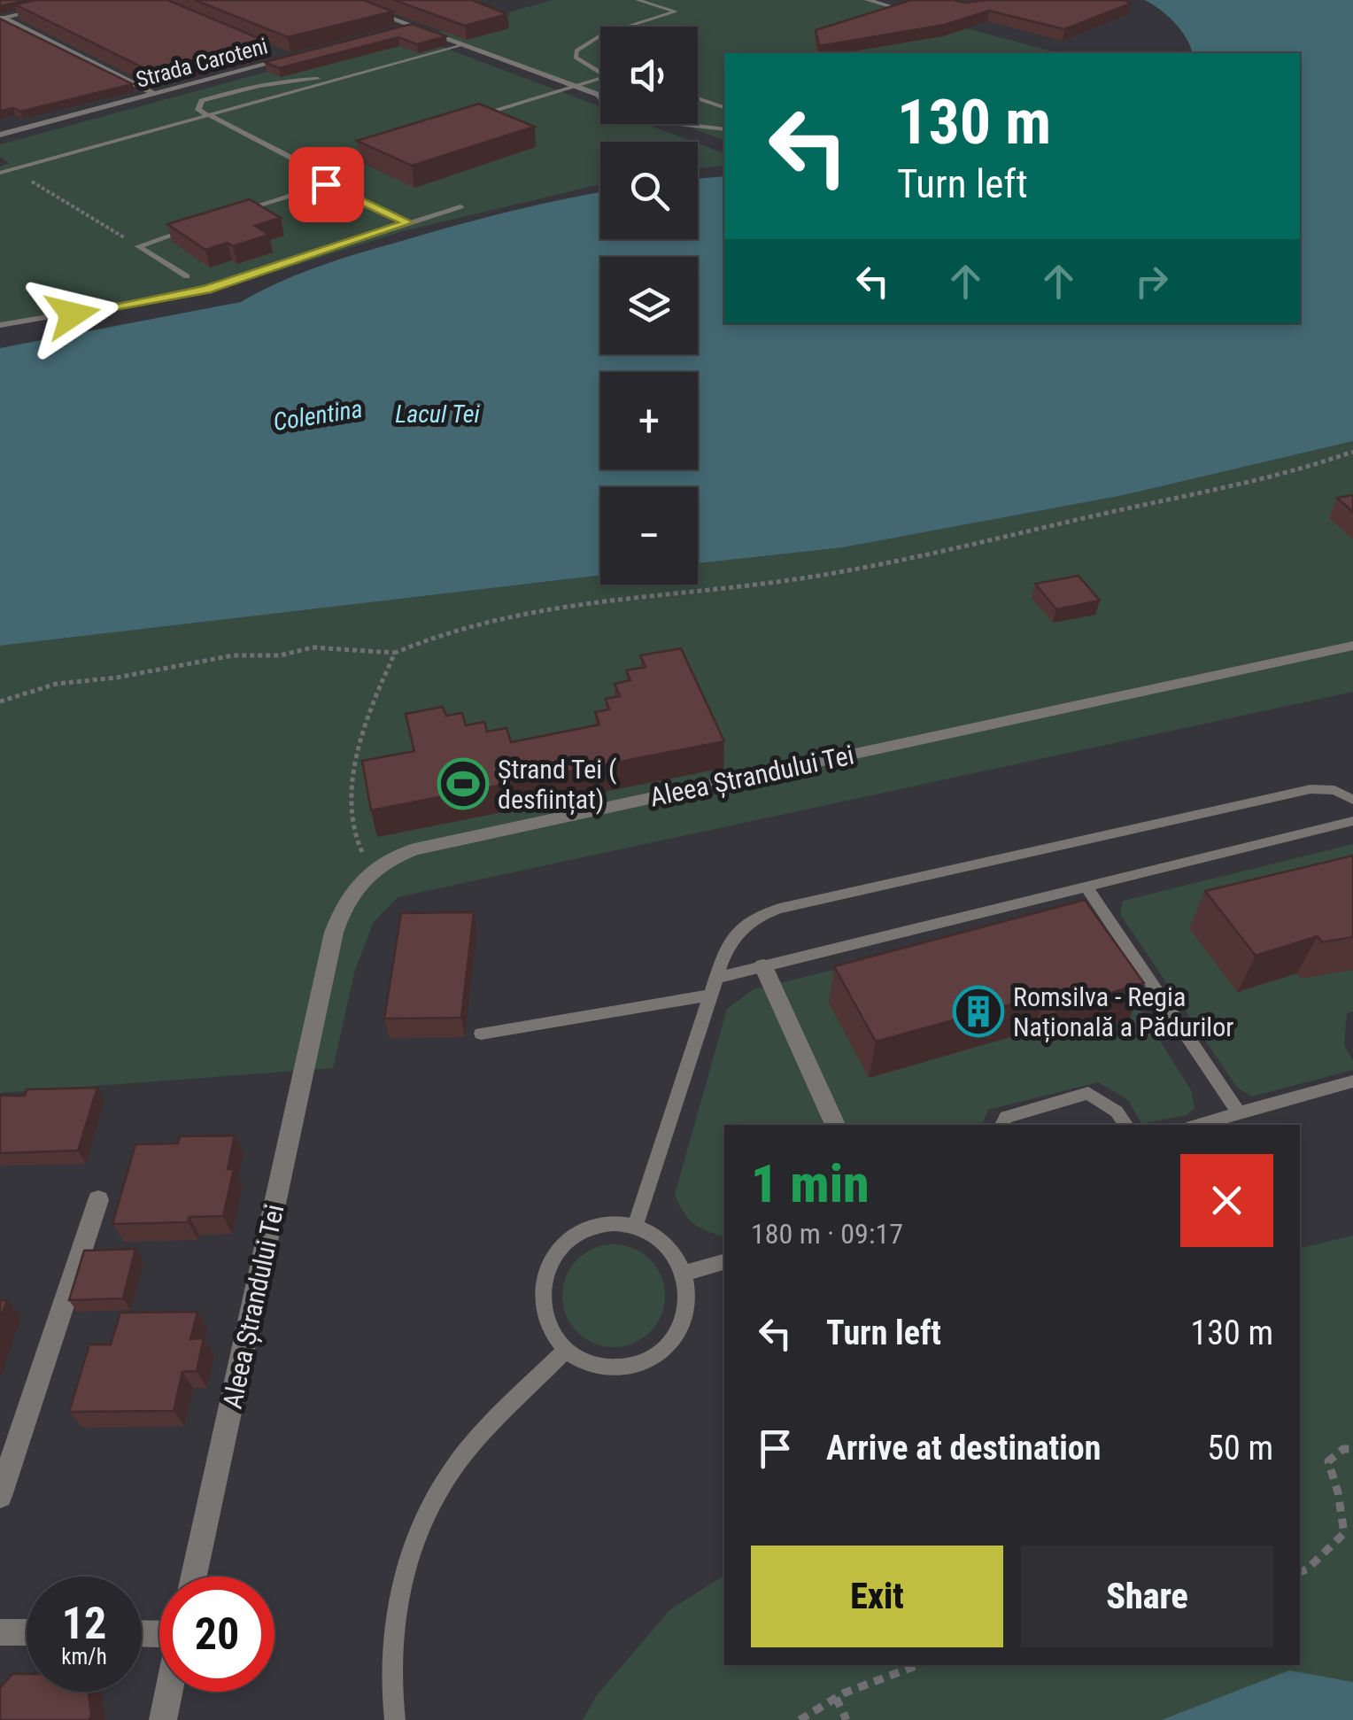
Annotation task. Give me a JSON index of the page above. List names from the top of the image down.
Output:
{
  "streets": {
    "street": ["Strada Caroteni", "Aleea Ștrandului Tei"]
  },
  "water": ["Lacul Tei", "Colentina"],
  "places": {
    "sports": ["Ștrand Tei ( desființat)"],
    "building": ["Romsilva - Regia Națională a Pădurilor"]
  },
  "page": {
    "map_buttons": ["+", "−"],
    "turn": ["130 m", "Turn left"],
    "heading": ["1 min", "180 m · 09:17"],
    "list": [
      {
        "name": "Turn left",
        "value": "130 m"
      },
      {
        "name": "Arrive at destination",
        "value": "50 m"
      }
    ],
    "buttons": ["Exit", "Share"],
    "speed": "12 km/h",
    "limit": "20"
  }
}
